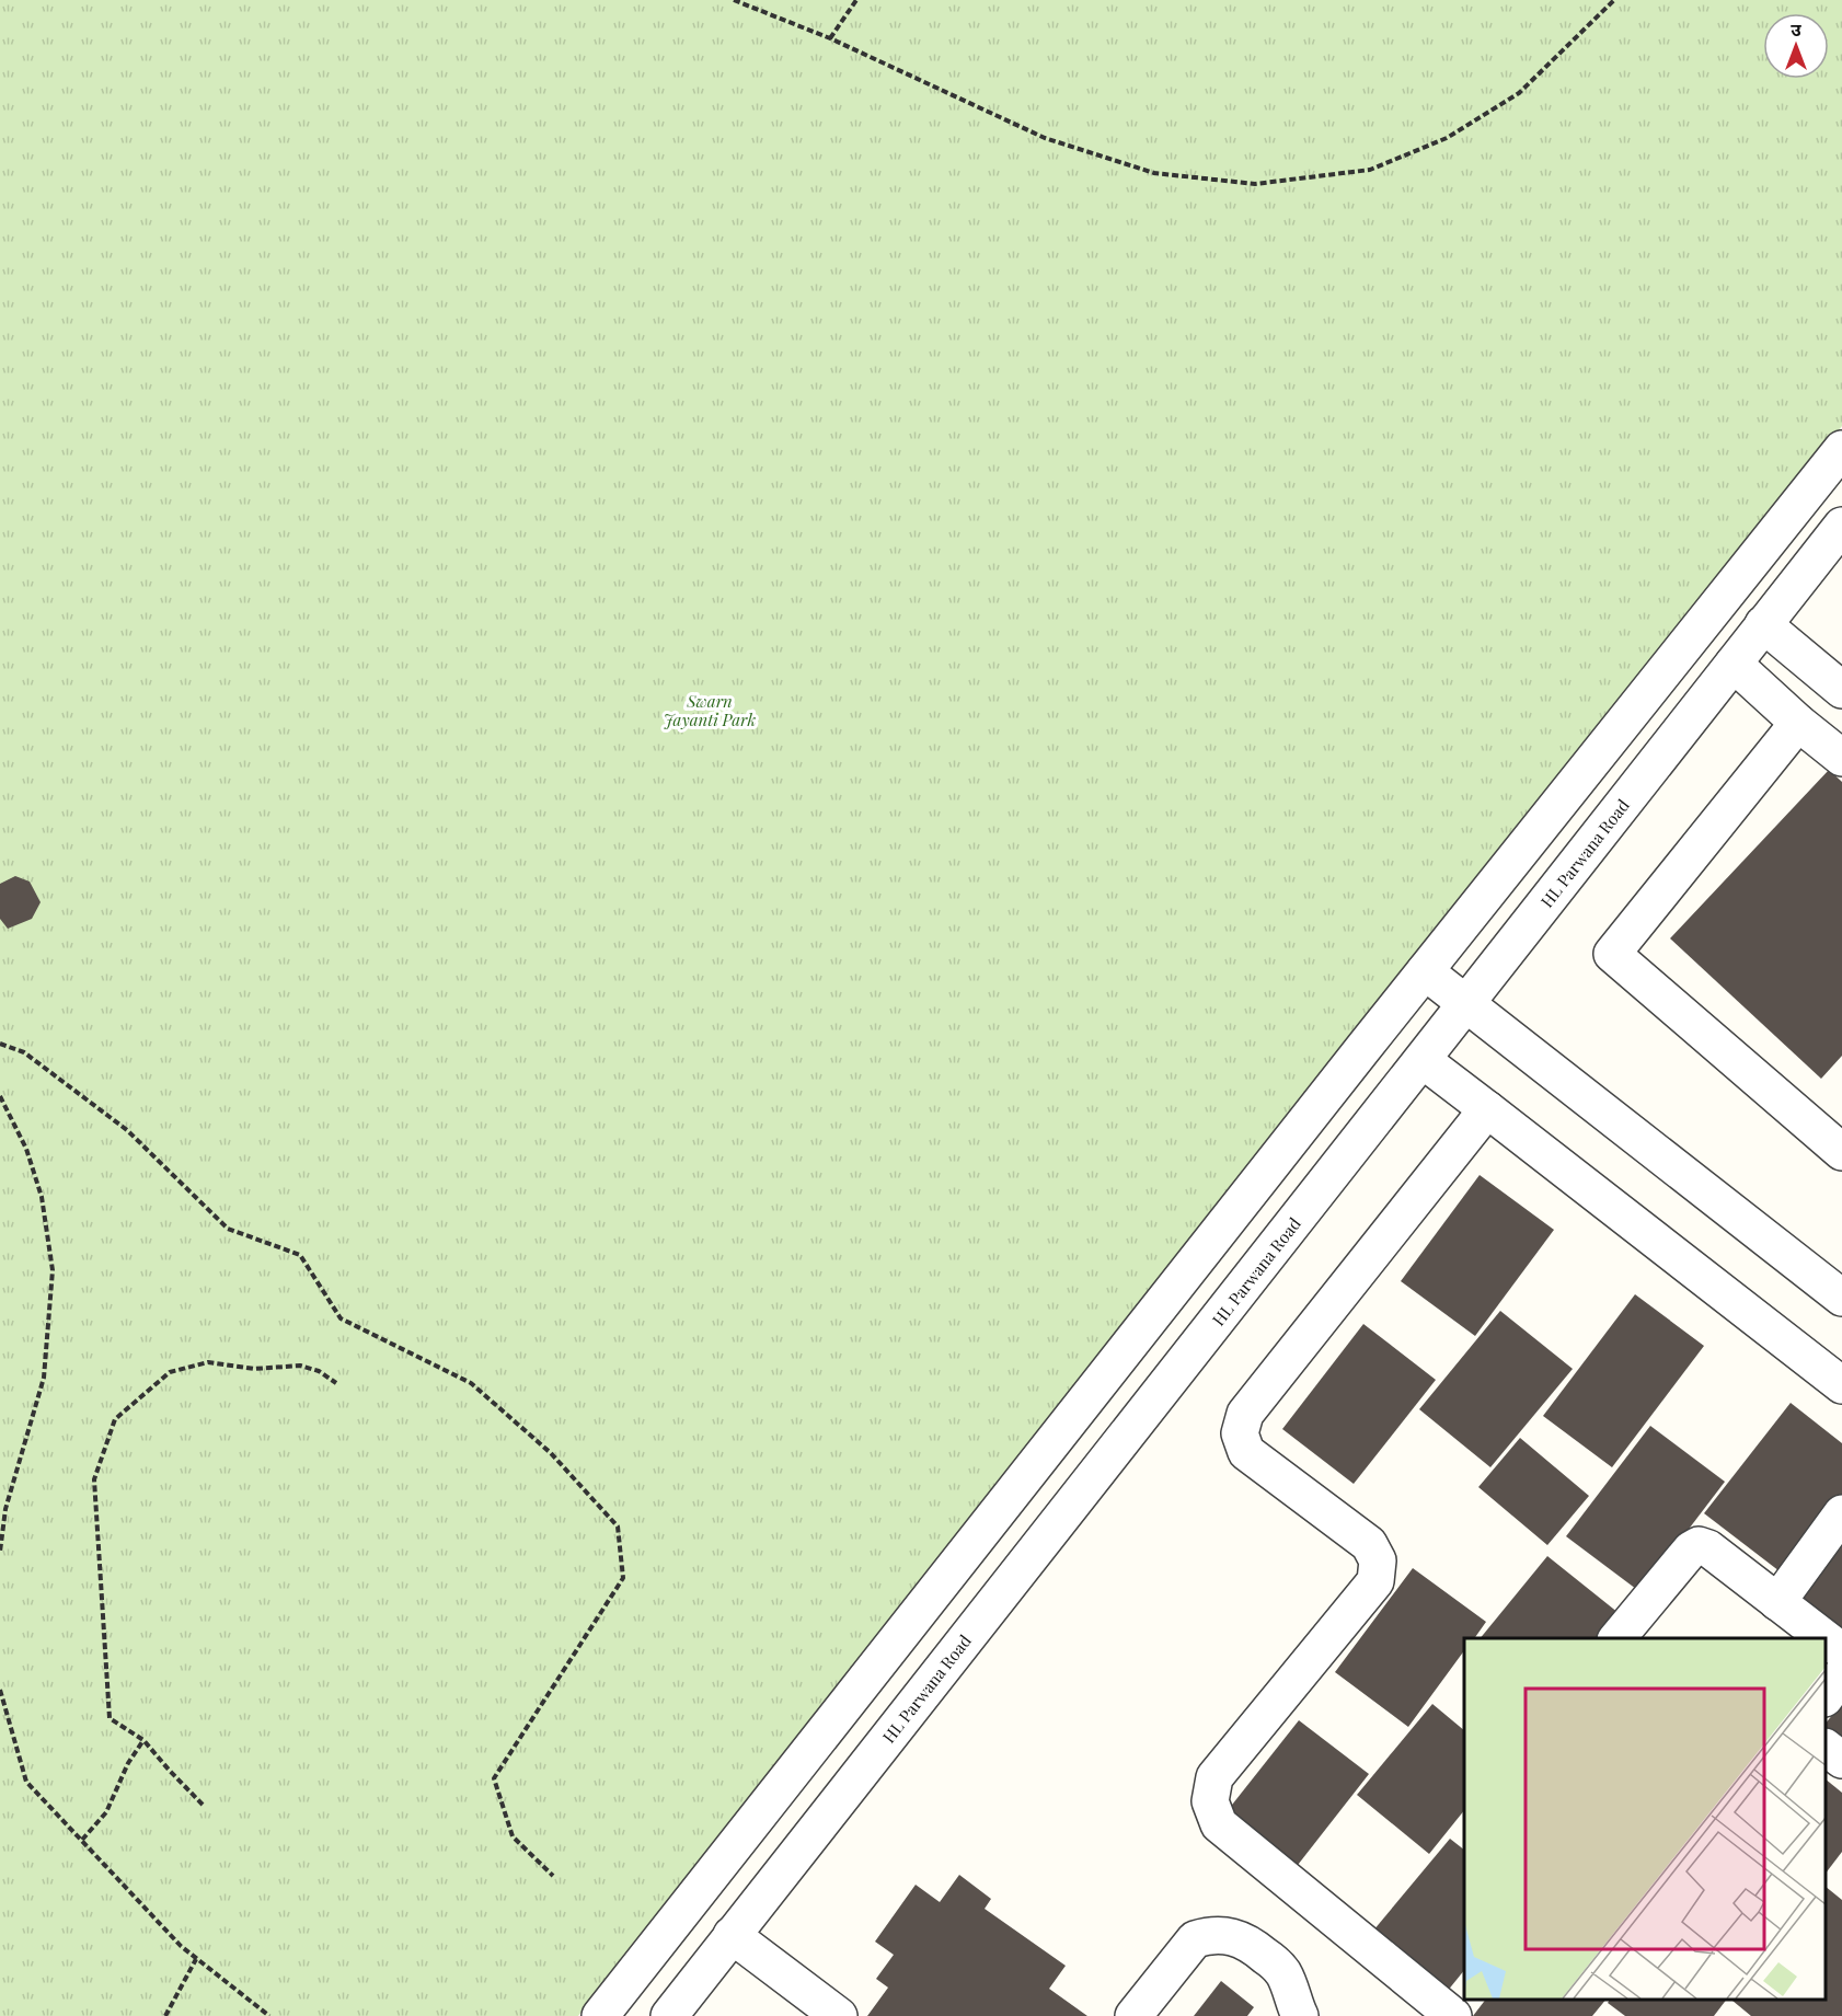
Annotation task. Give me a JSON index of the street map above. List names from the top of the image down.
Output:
{
  "streets": {
    "street": ["HL Parwana Road"]
  },
  "parks": ["Swarn Jayanti Park"],
  "north": "top"
}
